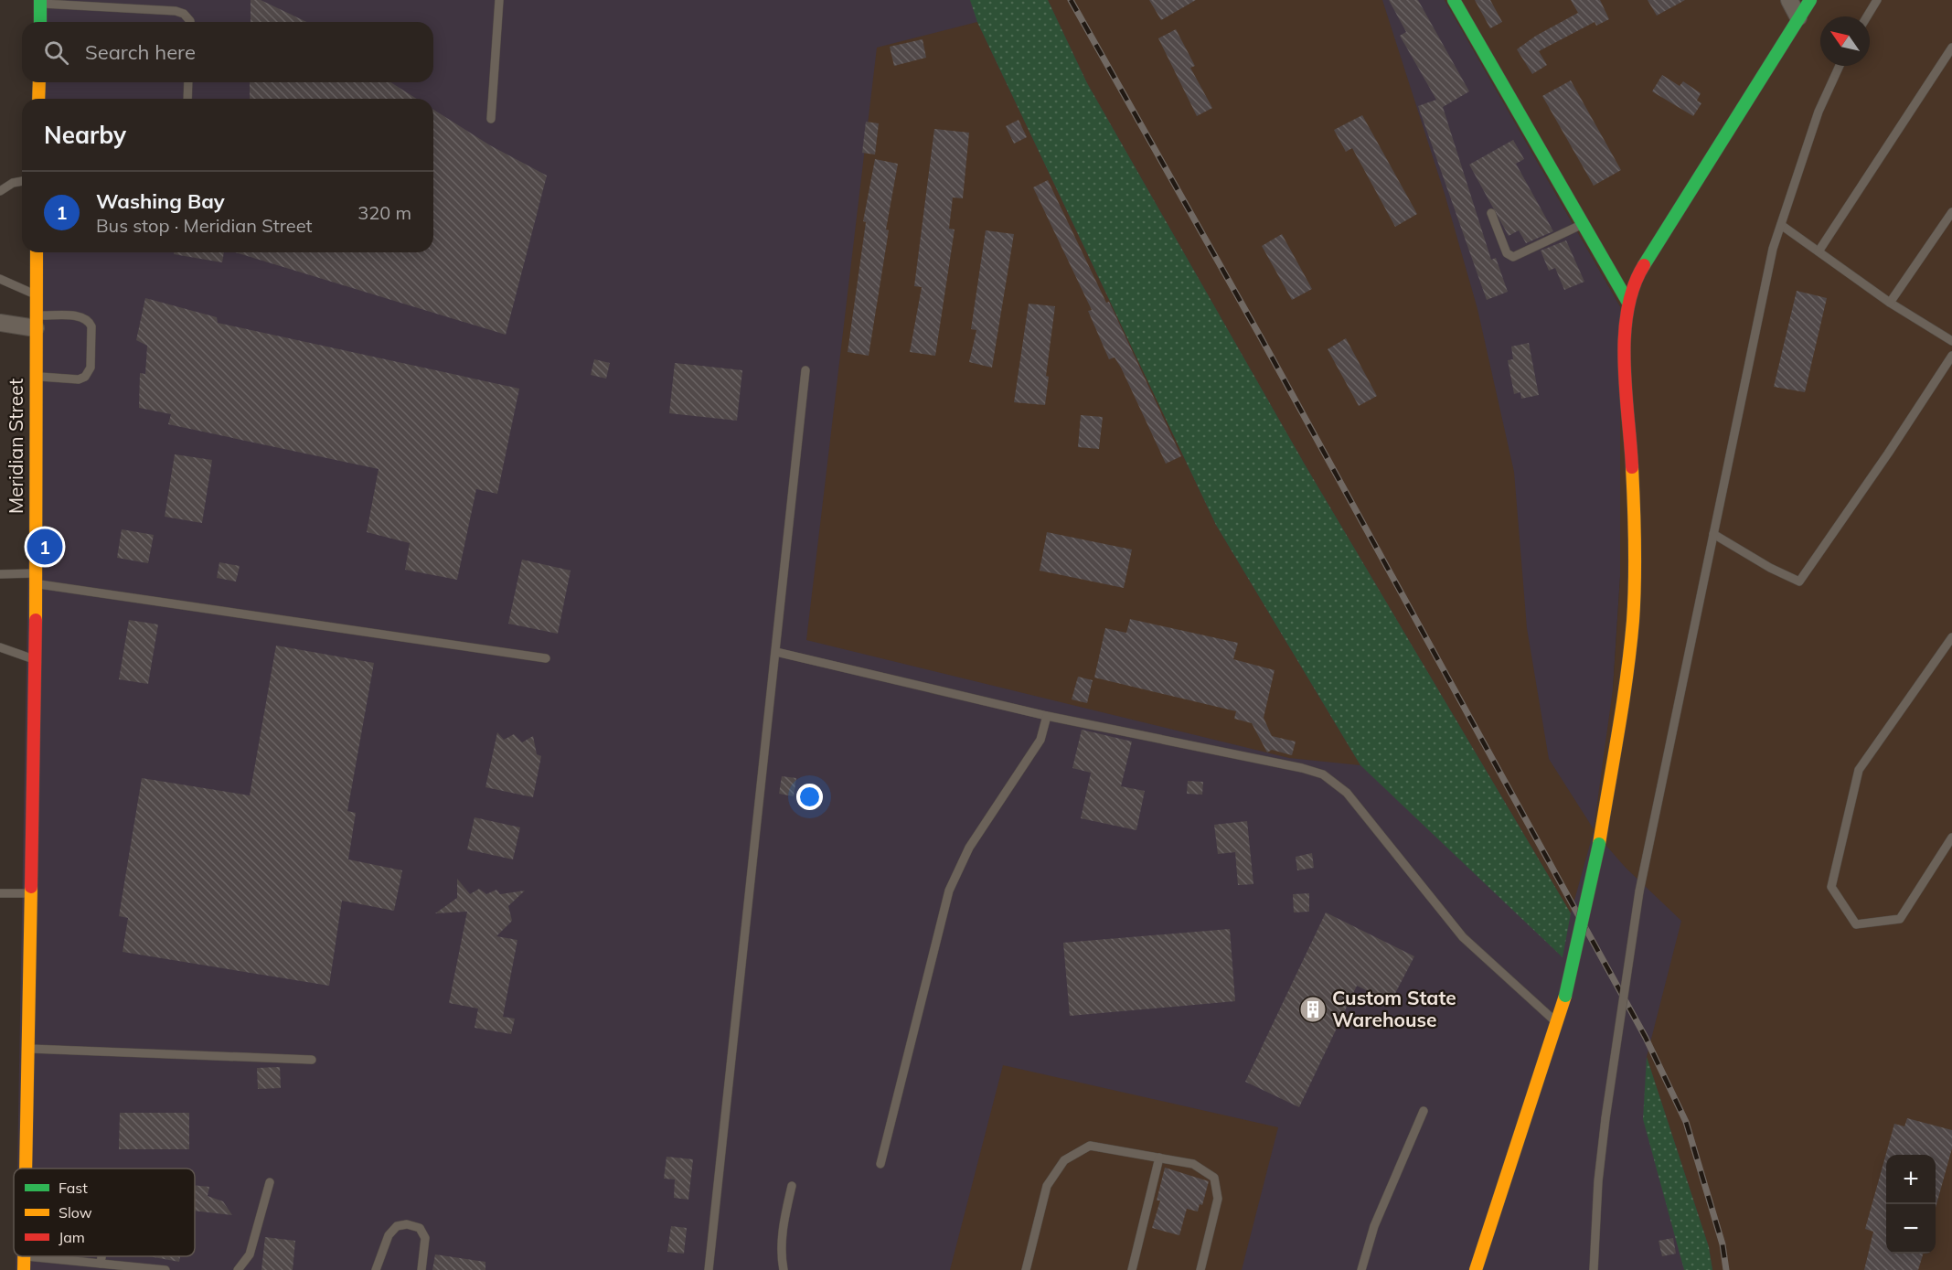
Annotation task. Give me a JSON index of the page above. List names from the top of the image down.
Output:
{
  "streets": {
    "main road": ["Meridian Street"]
  },
  "places": {
    "building": ["Custom State Warehouse"]
  },
  "legend": ["Fast", "Slow", "Jam"],
  "north": "top left",
  "page": {
    "search": "Search here",
    "heading": "Nearby",
    "list": [
      {
        "mark": "1",
        "name": "Washing Bay",
        "note": "Bus stop · Meridian Street",
        "value": "320 m"
      }
    ],
    "pins": "1",
    "map_buttons": ["+", "−"]
  }
}
